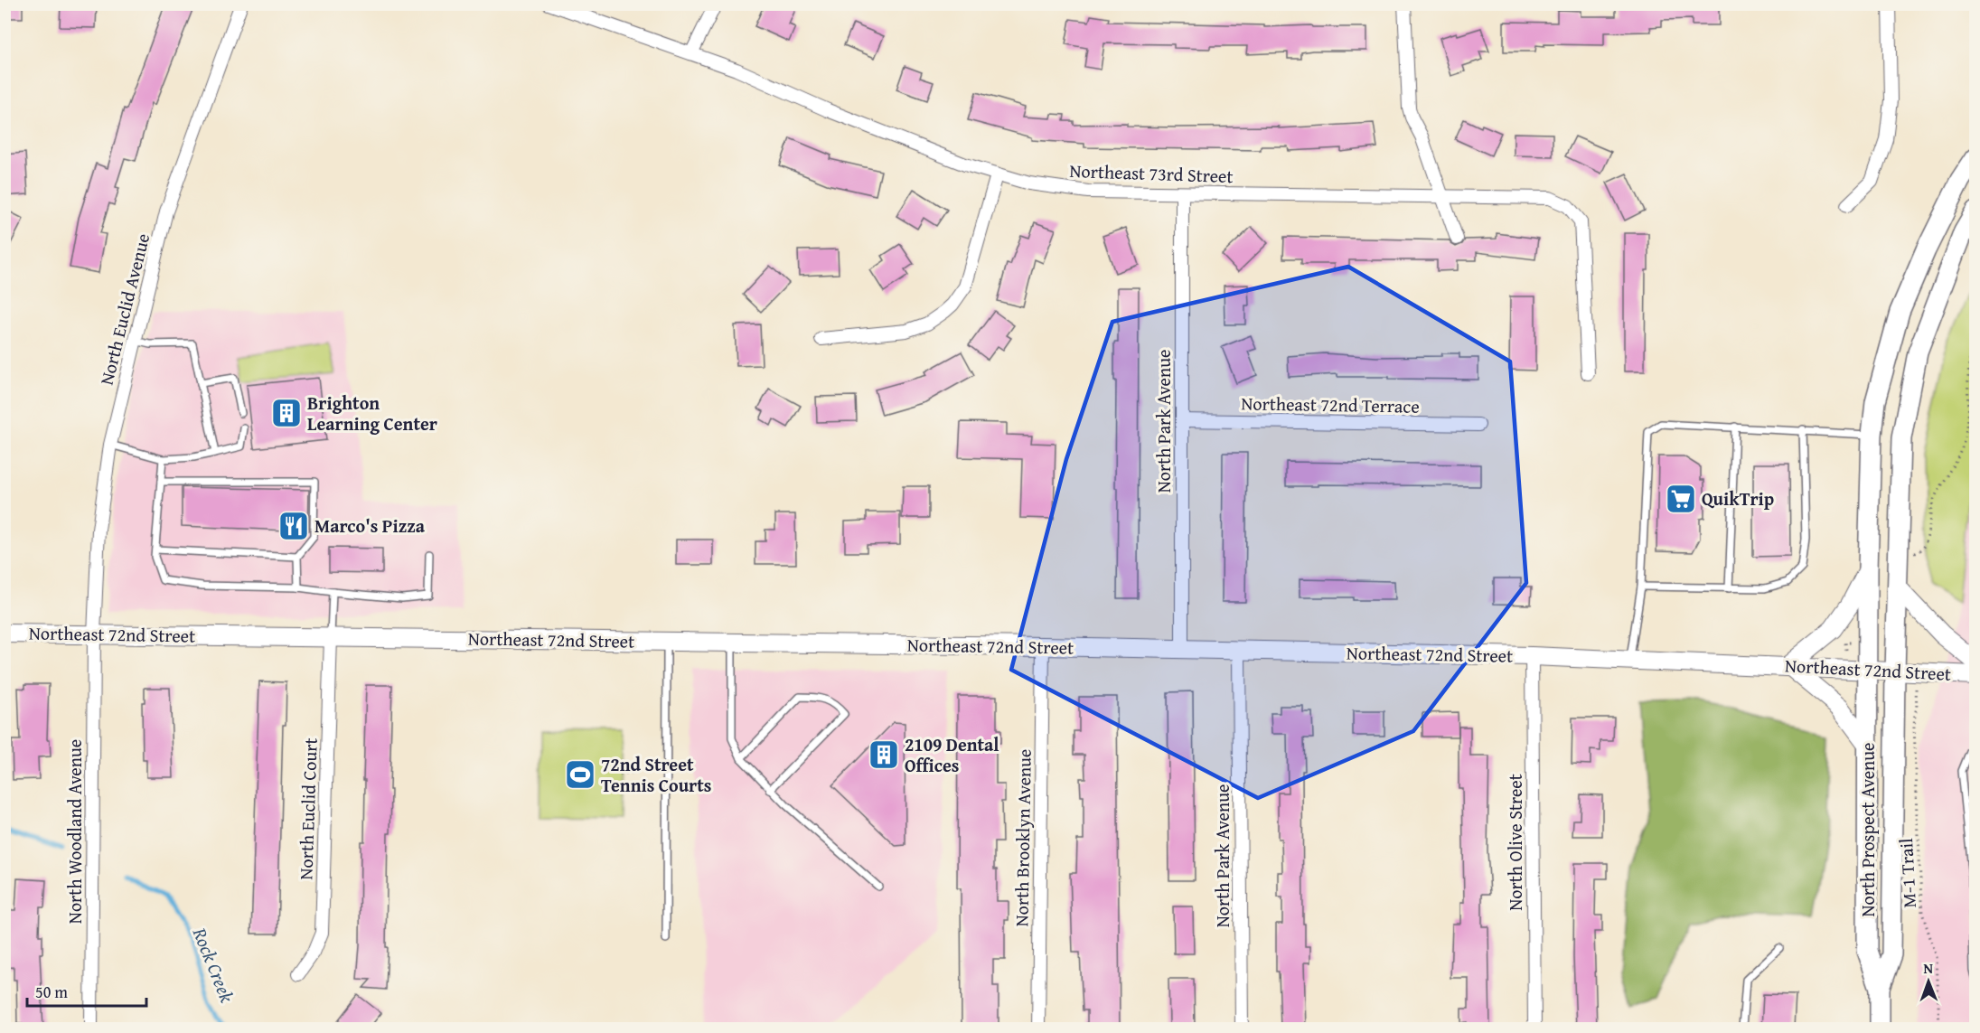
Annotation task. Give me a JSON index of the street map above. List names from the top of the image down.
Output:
{
  "streets": {
    "main road": ["Northeast 72nd Street", "North Prospect Avenue"],
    "street": [
      "Northeast 73rd Street",
      "North Euclid Avenue",
      "Northeast 72nd Terrace",
      "North Park Avenue",
      "North Euclid Court",
      "North Woodland Avenue",
      "North Brooklyn Avenue",
      "North Olive Street"
    ],
    "path": ["M-1 Trail"]
  },
  "crossings": [
    ["Northeast 73rd Street", "North Park Avenue"],
    ["North Euclid Avenue", "Northeast 72nd Street"],
    ["North Euclid Avenue", "North Woodland Avenue"],
    ["Northeast 72nd Terrace", "North Park Avenue"],
    ["North Park Avenue", "Northeast 72nd Street"],
    ["Northeast 72nd Street", "North Euclid Court"],
    ["Northeast 72nd Street", "North Prospect Avenue"],
    ["Northeast 72nd Street", "North Woodland Avenue"],
    ["Northeast 72nd Street", "North Brooklyn Avenue"],
    ["Northeast 72nd Street", "North Olive Street"],
    ["Northeast 72nd Street", "M-1 Trail"],
    ["North Prospect Avenue", "M-1 Trail"]
  ],
  "water": ["Rock Creek"],
  "places": {
    "building": ["Brighton Learning Center", "2109 Dental Offices"],
    "supermarket": ["QuikTrip"],
    "restaurant": ["Marco's Pizza"],
    "sports": ["72nd Street Tennis Courts"]
  },
  "scale_bar": "50 m",
  "north": "top"
}
